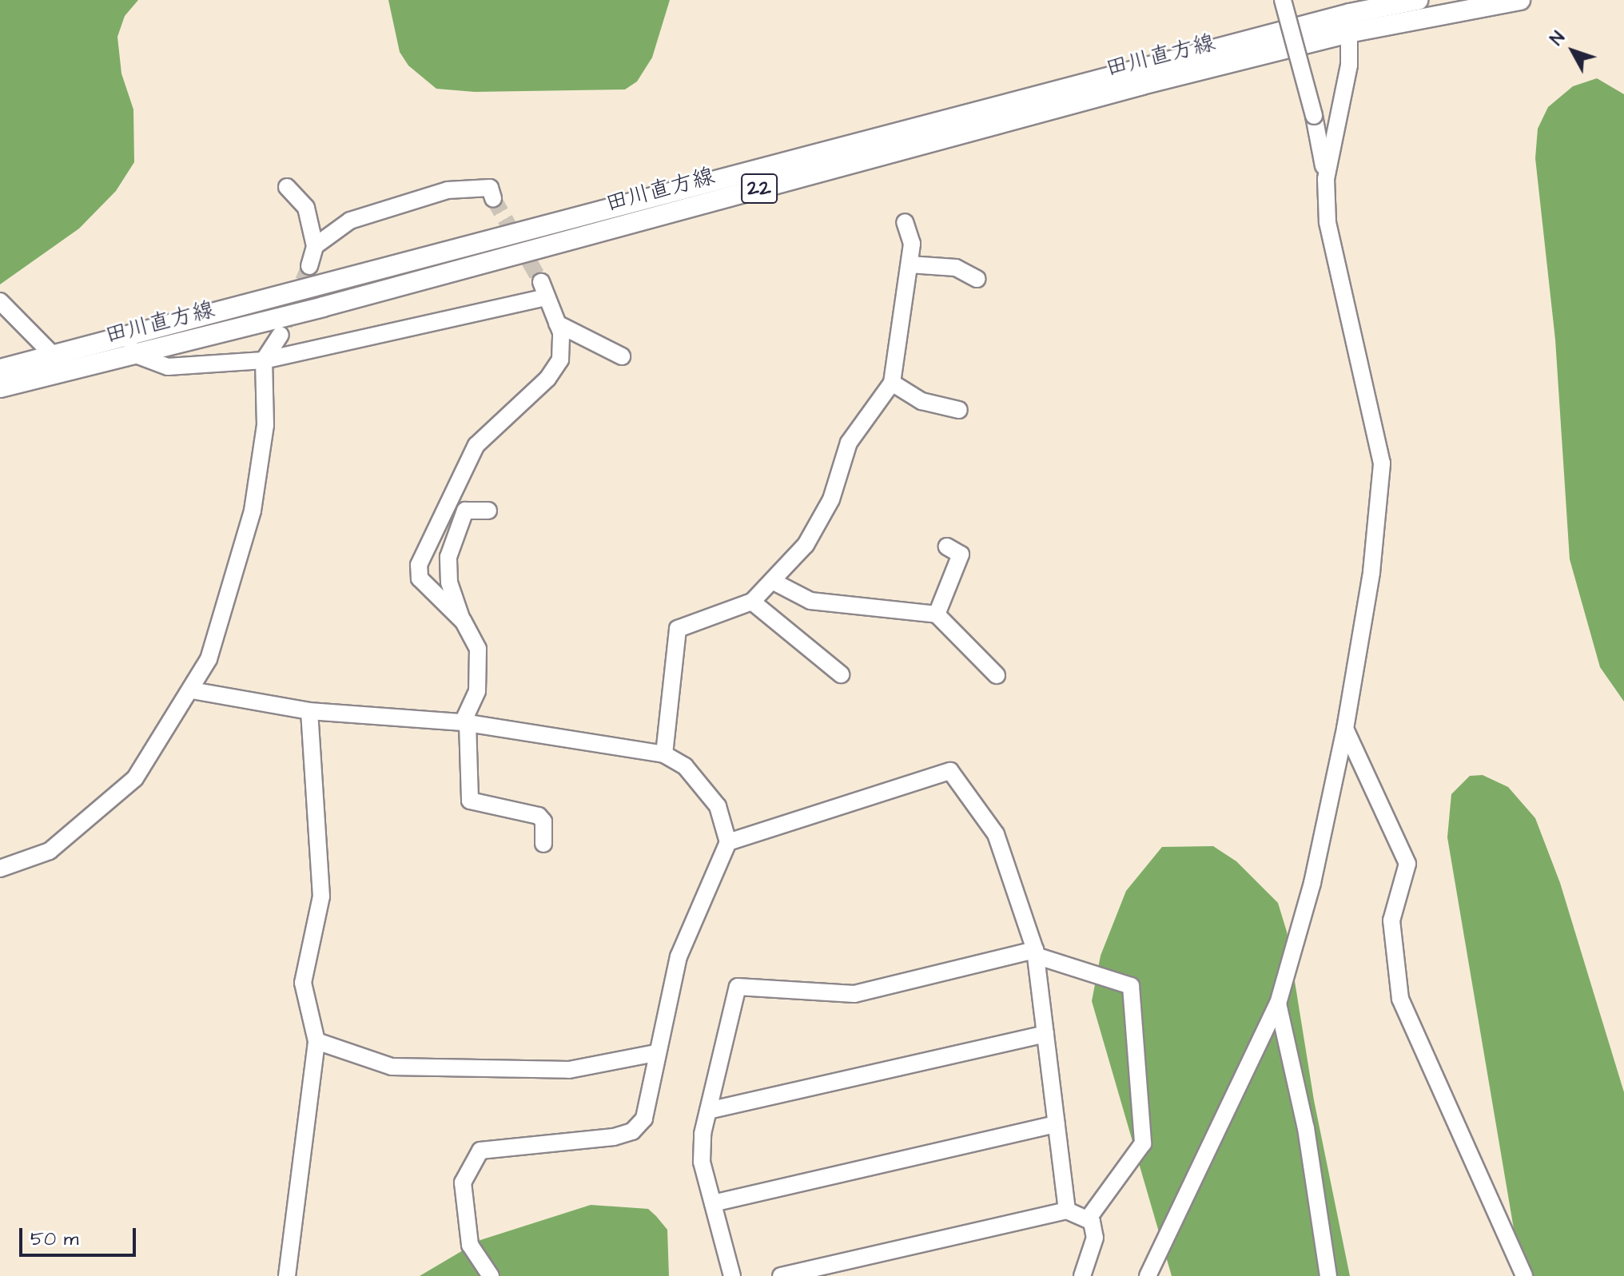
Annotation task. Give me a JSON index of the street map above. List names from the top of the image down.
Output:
{
  "streets": {
    "main road": ["田川直方線", "22"]
  },
  "scale_bar": "50 m",
  "north": "top left"
}
